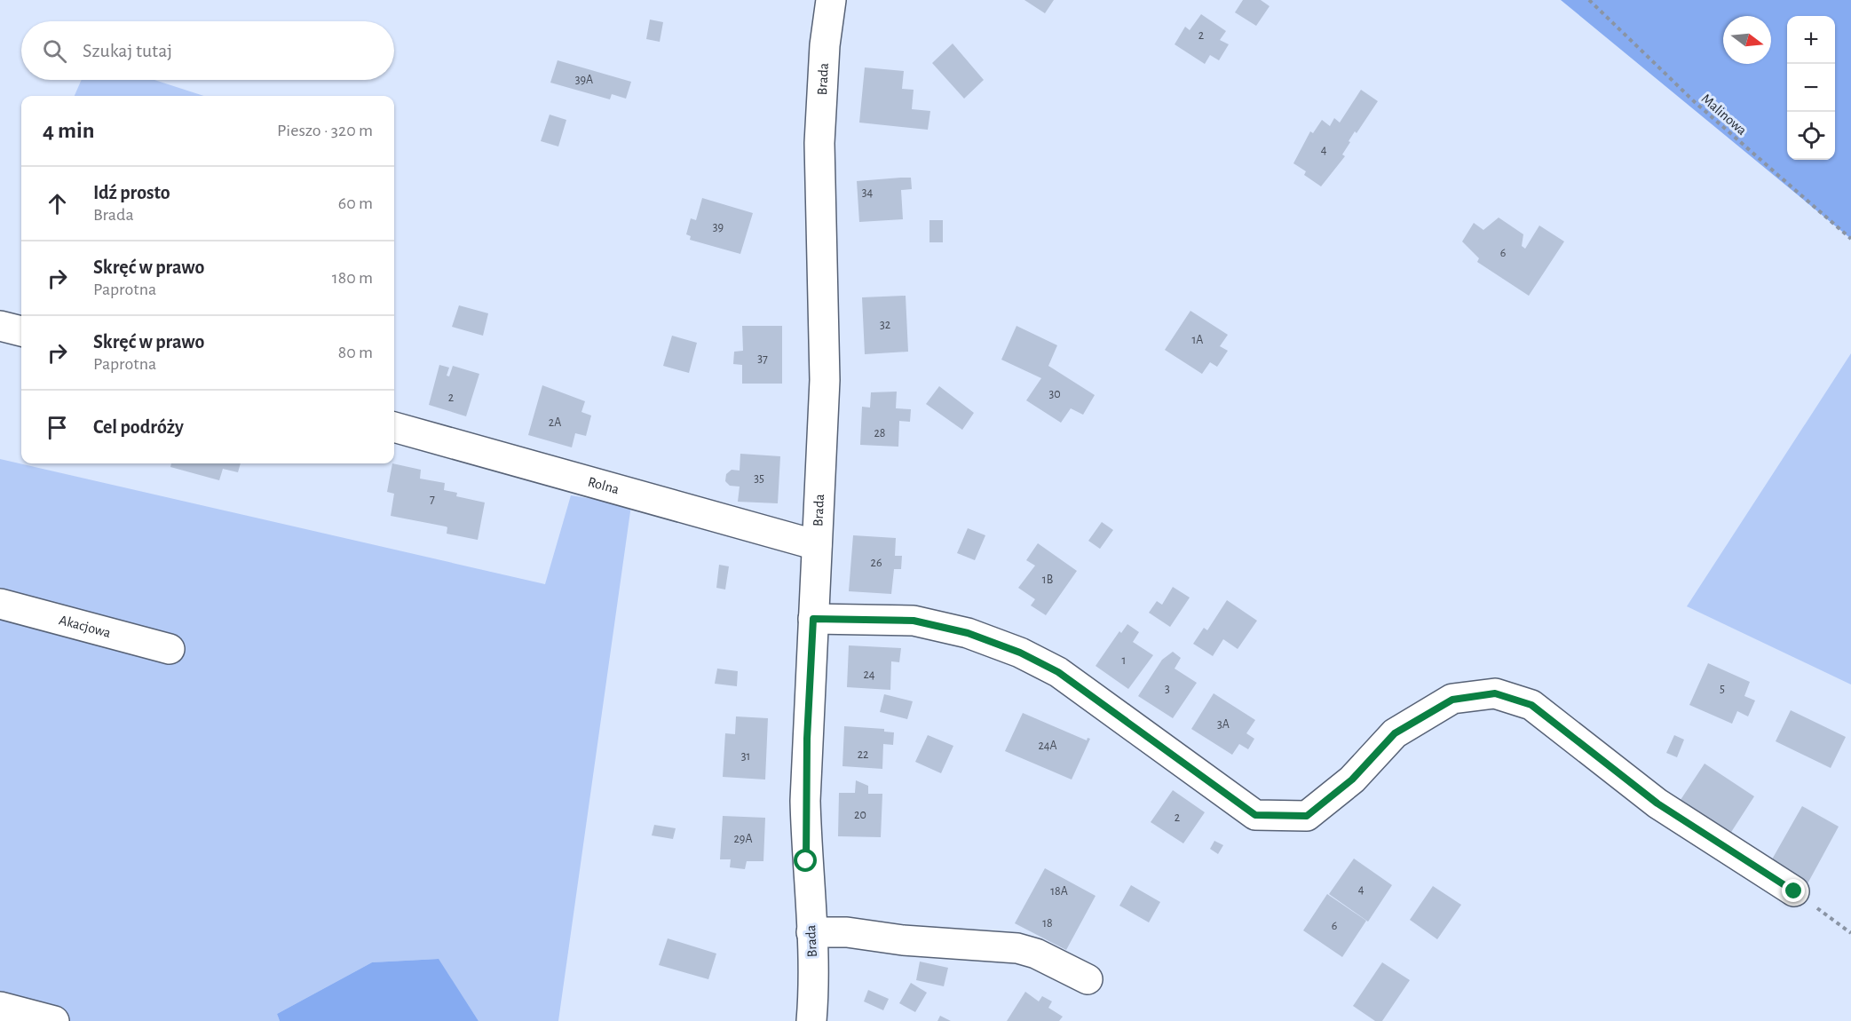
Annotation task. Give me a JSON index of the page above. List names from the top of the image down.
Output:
{
  "streets": {
    "street": ["Brada", "Rolna", "Akacjowa"],
    "path": ["Malinowa"]
  },
  "crossings": [
    ["Brada", "Rolna"]
  ],
  "house_numbers": [
    "2",
    "39A",
    "4",
    "34",
    "39",
    "6",
    "32",
    "1A",
    "37",
    "30",
    "2",
    "2A",
    "28",
    "35",
    "7",
    "26",
    "1B",
    "1",
    "24",
    "3",
    "5",
    "3A",
    "24A",
    "22",
    "31",
    "20",
    "2",
    "29A",
    "4",
    "18A",
    "18",
    "6"
  ],
  "north": "right",
  "page": {
    "map_buttons": ["+", "−"],
    "search": "Szukaj tutaj",
    "heading": ["4 min", "Pieszo · 320 m"],
    "list": [
      ["Idź prosto", "Brada", "60 m"],
      ["Skręć w prawo", "Paprotna", "180 m"],
      ["Skręć w prawo", "Paprotna", "80 m"],
      "Cel podróży"
    ]
  }
}
